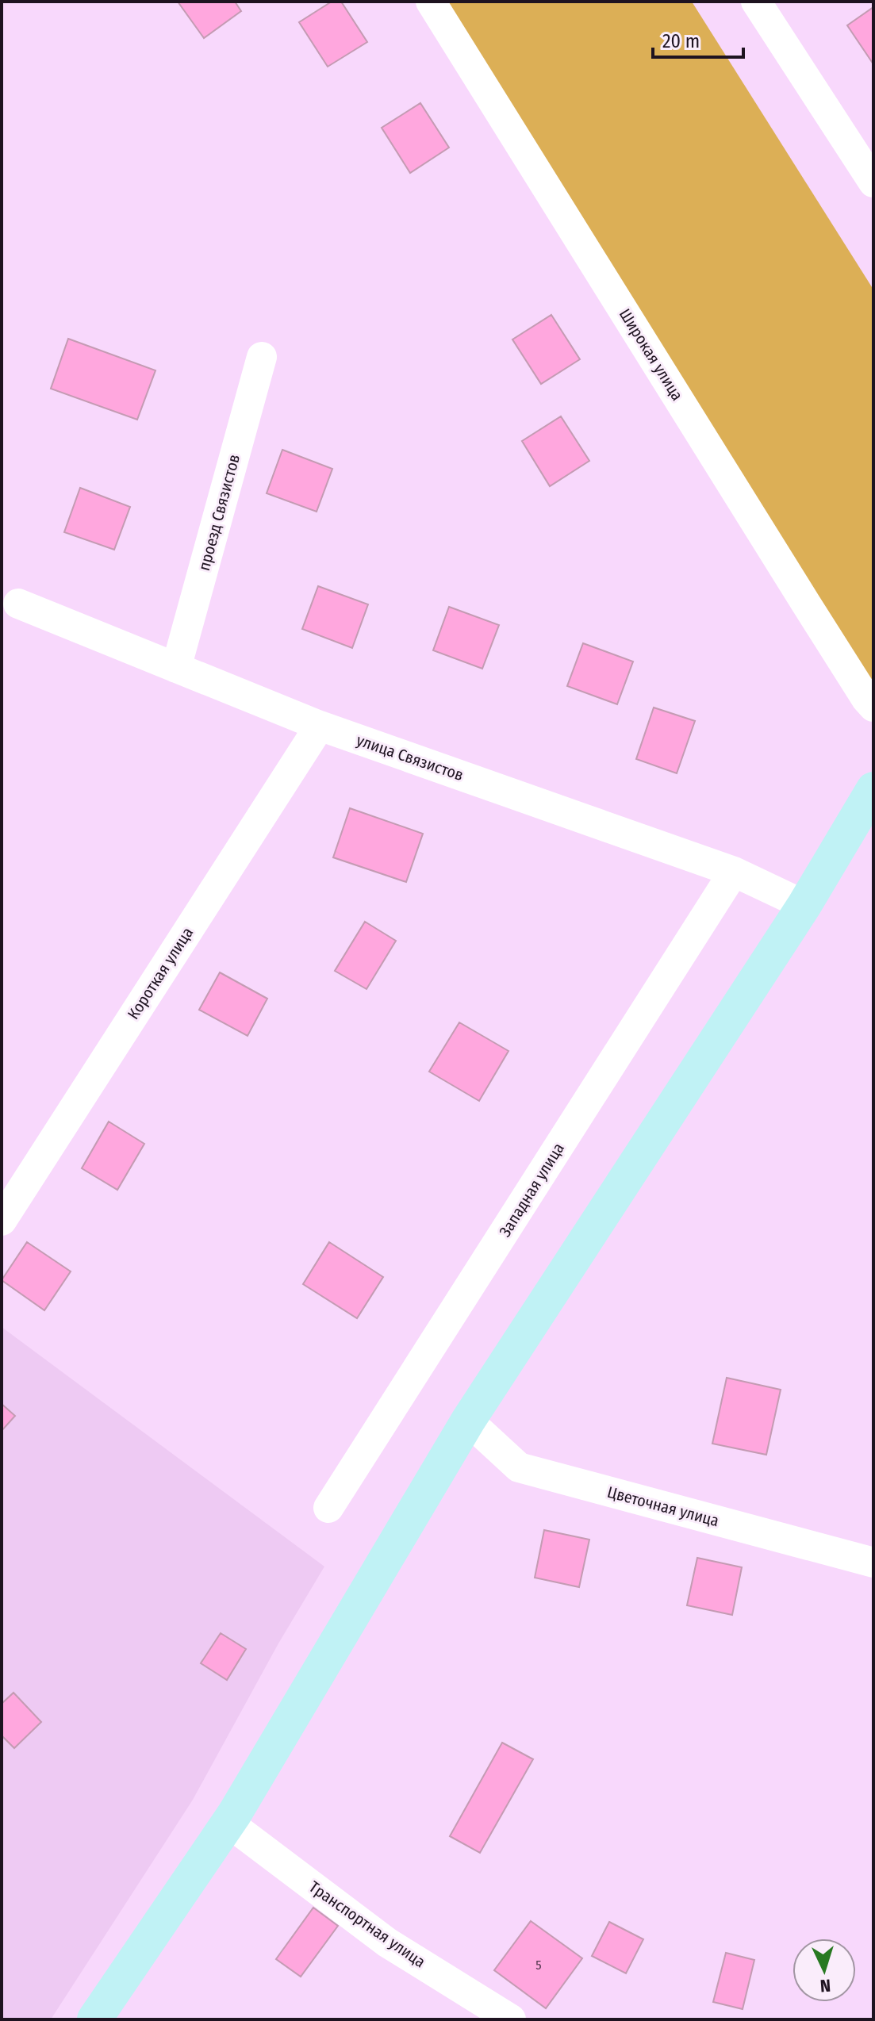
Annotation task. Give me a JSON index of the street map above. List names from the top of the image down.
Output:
{
  "streets": {
    "street": [
      "Широкая улица",
      "проезд Связистов",
      "улица Связистов",
      "Короткая улица",
      "Западная улица",
      "Цветочная улица",
      "Транспортная улица"
    ]
  },
  "crossings": [
    ["проезд Связистов", "улица Связистов"],
    ["улица Связистов", "Короткая улица"],
    ["улица Связистов", "Западная улица"]
  ],
  "house_numbers": ["5"],
  "scale_bar": "20 m",
  "north": "bottom"
}
